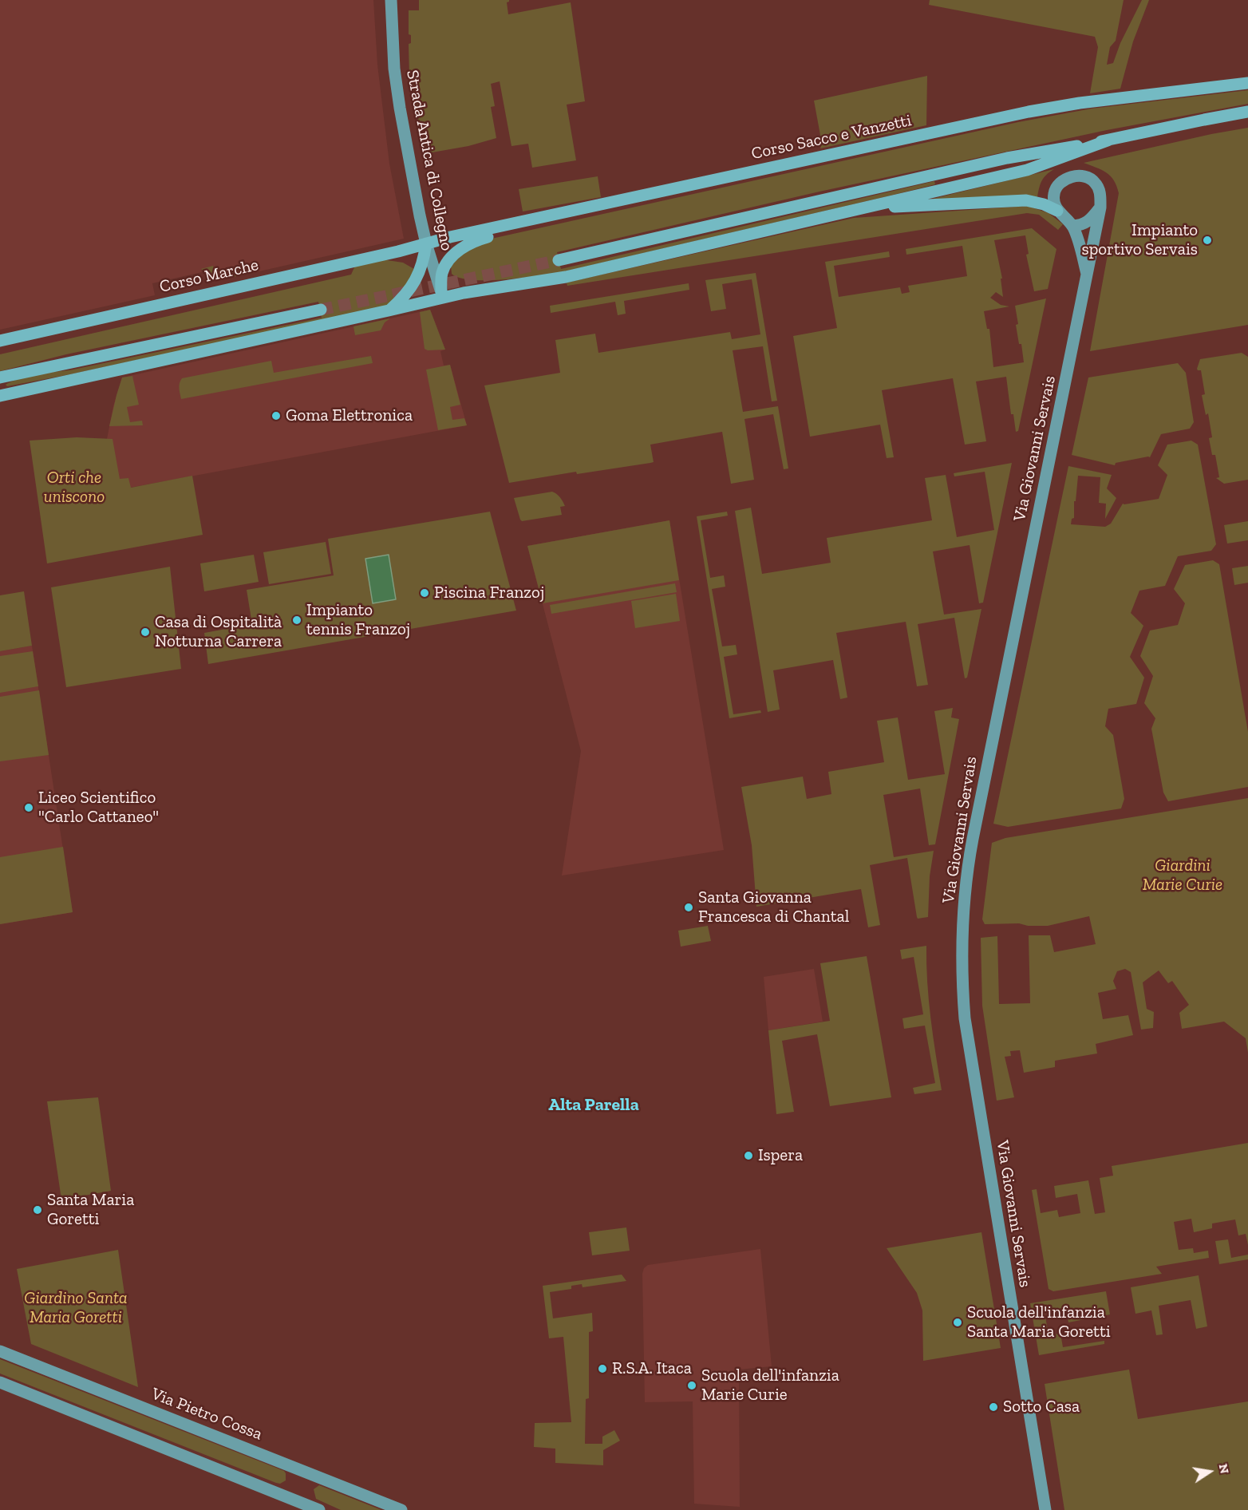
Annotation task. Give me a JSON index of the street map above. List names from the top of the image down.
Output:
{
  "streets": {
    "main road": ["Corso Sacco e Vanzetti", "Corso Marche"],
    "street": ["Strada Antica di Collegno", "Via Giovanni Servais", "Via Pietro Cossa"]
  },
  "crossings": [
    ["Corso Sacco e Vanzetti", "Strada Antica di Collegno"],
    ["Corso Sacco e Vanzetti", "Corso Marche"],
    ["Strada Antica di Collegno", "Corso Marche"]
  ],
  "districts": ["Alta Parella"],
  "parks": ["Orti che uniscono", "Giardini Marie Curie", "Giardino Santa Maria Goretti"],
  "places": [
    "Impianto sportivo Servais",
    "Goma Elettronica",
    "Piscina Franzoj",
    "Impianto tennis Franzoj",
    "Casa di Ospitalità Notturna Carrera",
    "Liceo Scientifico \"Carlo Cattaneo\"",
    "Santa Giovanna Francesca di Chantal",
    "Ispera",
    "Santa Maria Goretti",
    "Scuola dell'infanzia Santa Maria Goretti",
    "R.S.A. Itaca",
    "Scuola dell'infanzia Marie Curie",
    "Sotto Casa"
  ],
  "north": "right"
}
